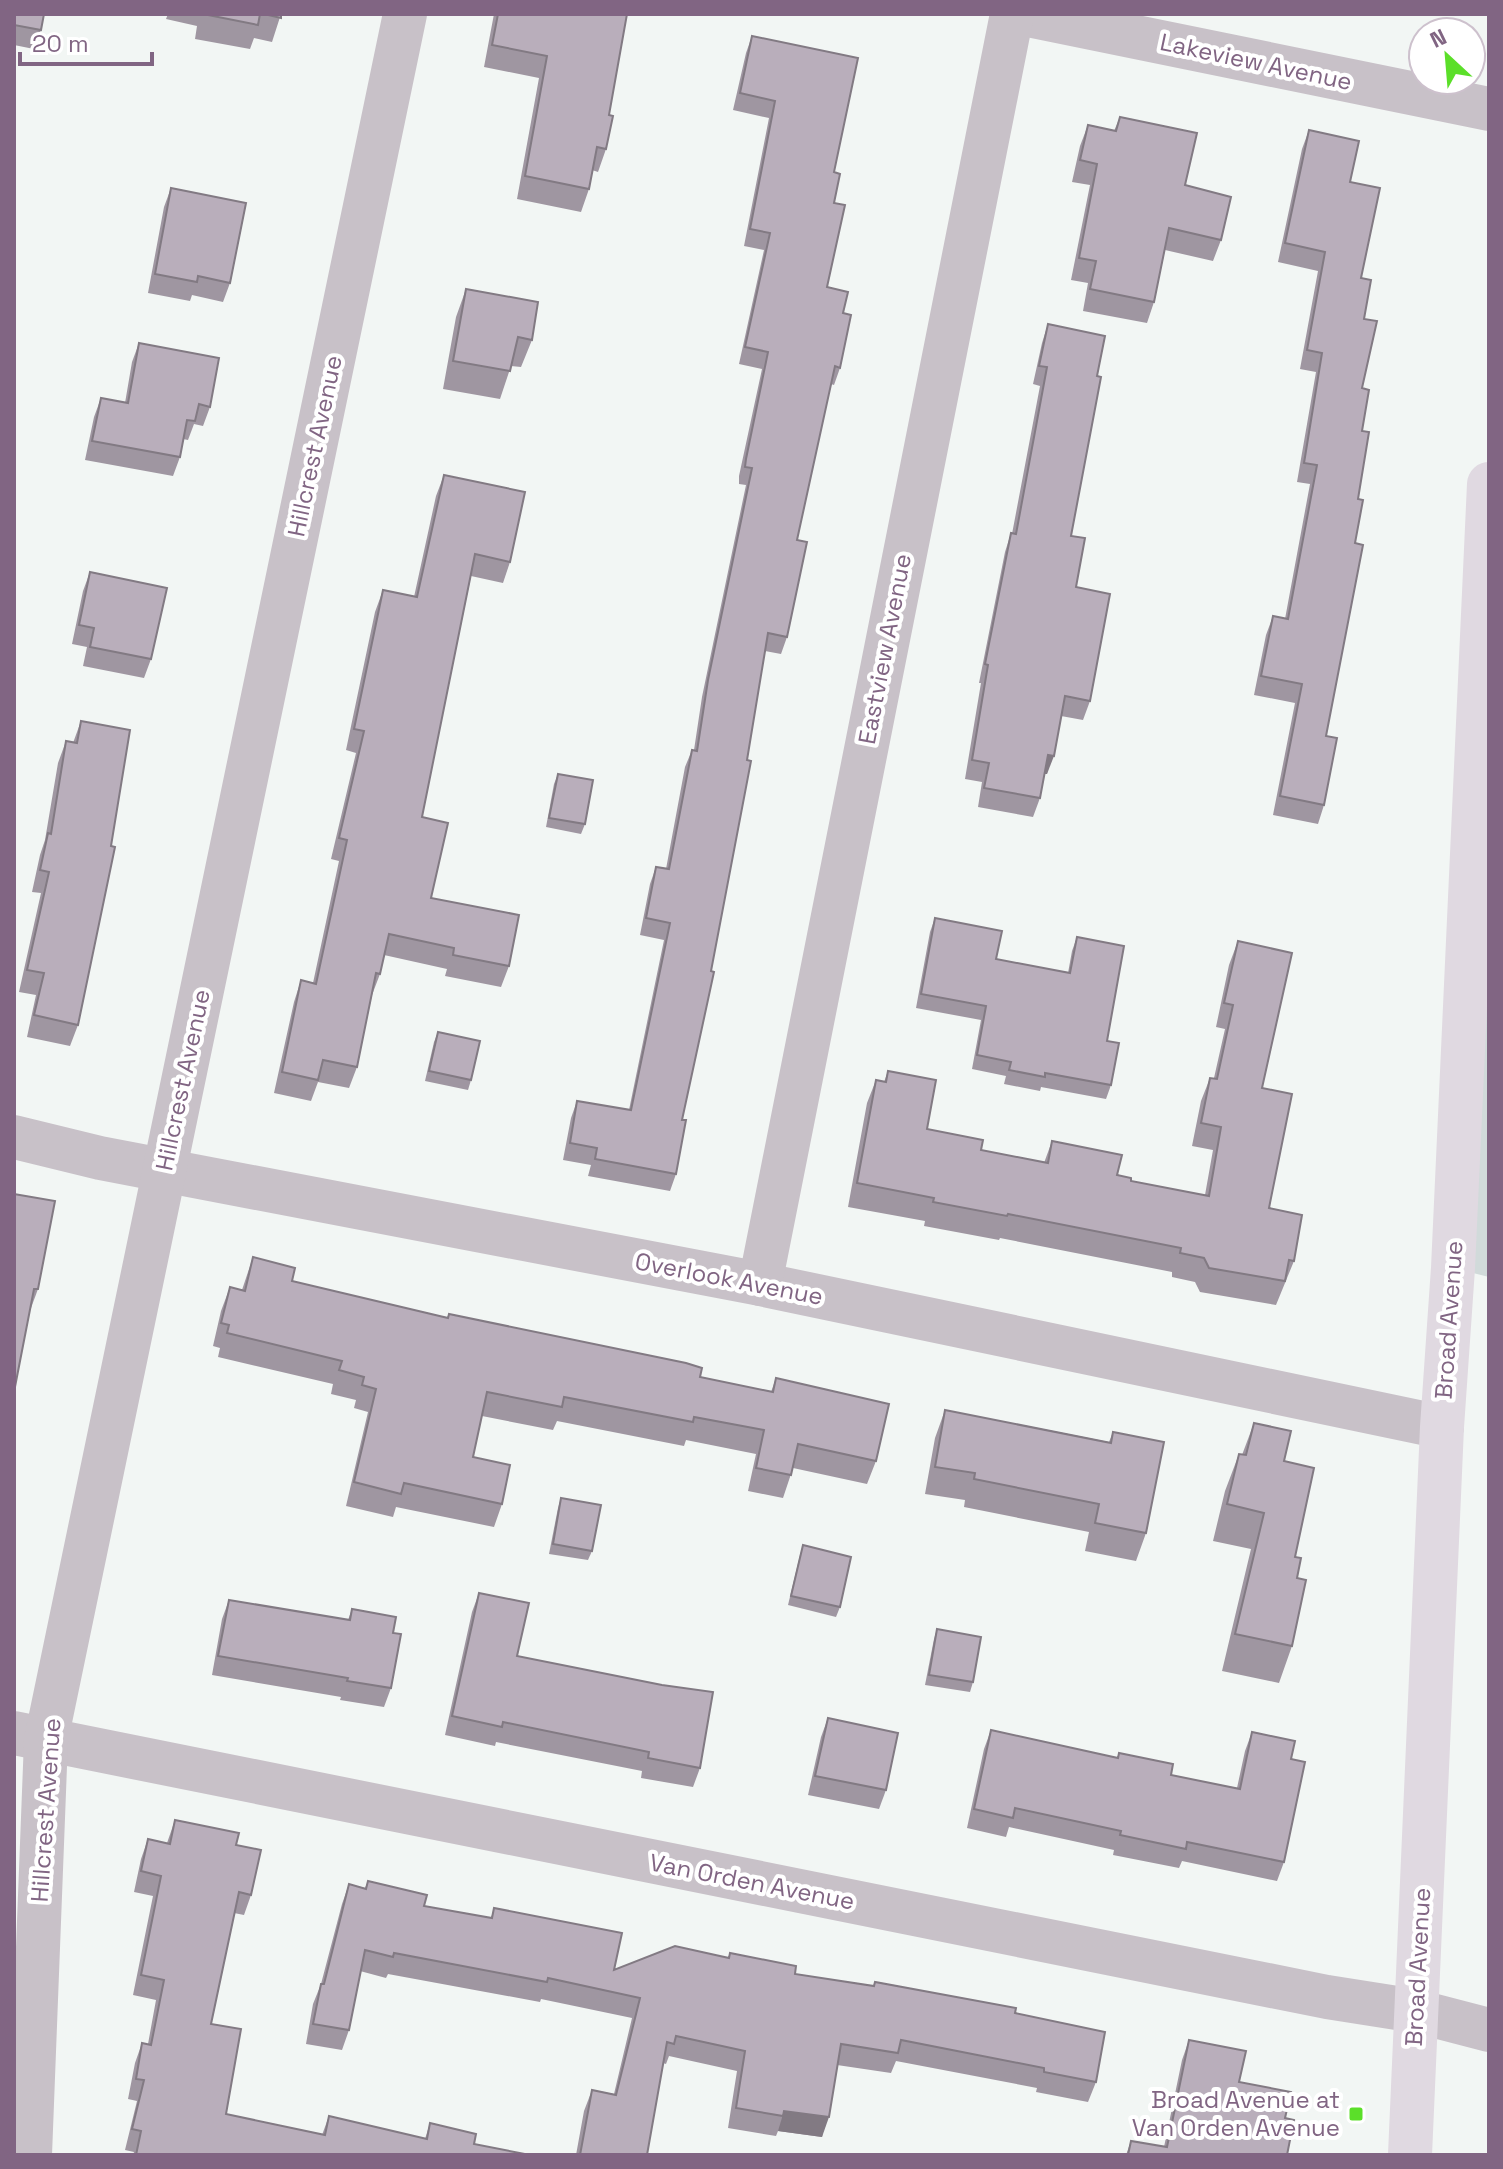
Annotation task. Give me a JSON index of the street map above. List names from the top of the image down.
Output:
{
  "streets": {
    "street": [
      "Lakeview Avenue",
      "Hillcrest Avenue",
      "Eastview Avenue",
      "Overlook Avenue",
      "Broad Avenue",
      "Van Orden Avenue"
    ]
  },
  "crossings": [
    ["Hillcrest Avenue", "Overlook Avenue"],
    ["Hillcrest Avenue", "Van Orden Avenue"],
    ["Eastview Avenue", "Overlook Avenue"],
    ["Overlook Avenue", "Broad Avenue"],
    ["Broad Avenue", "Van Orden Avenue"]
  ],
  "places": {
    "transit": ["Broad Avenue at Van Orden Avenue"]
  },
  "scale_bar": "20 m",
  "north": "top left"
}
